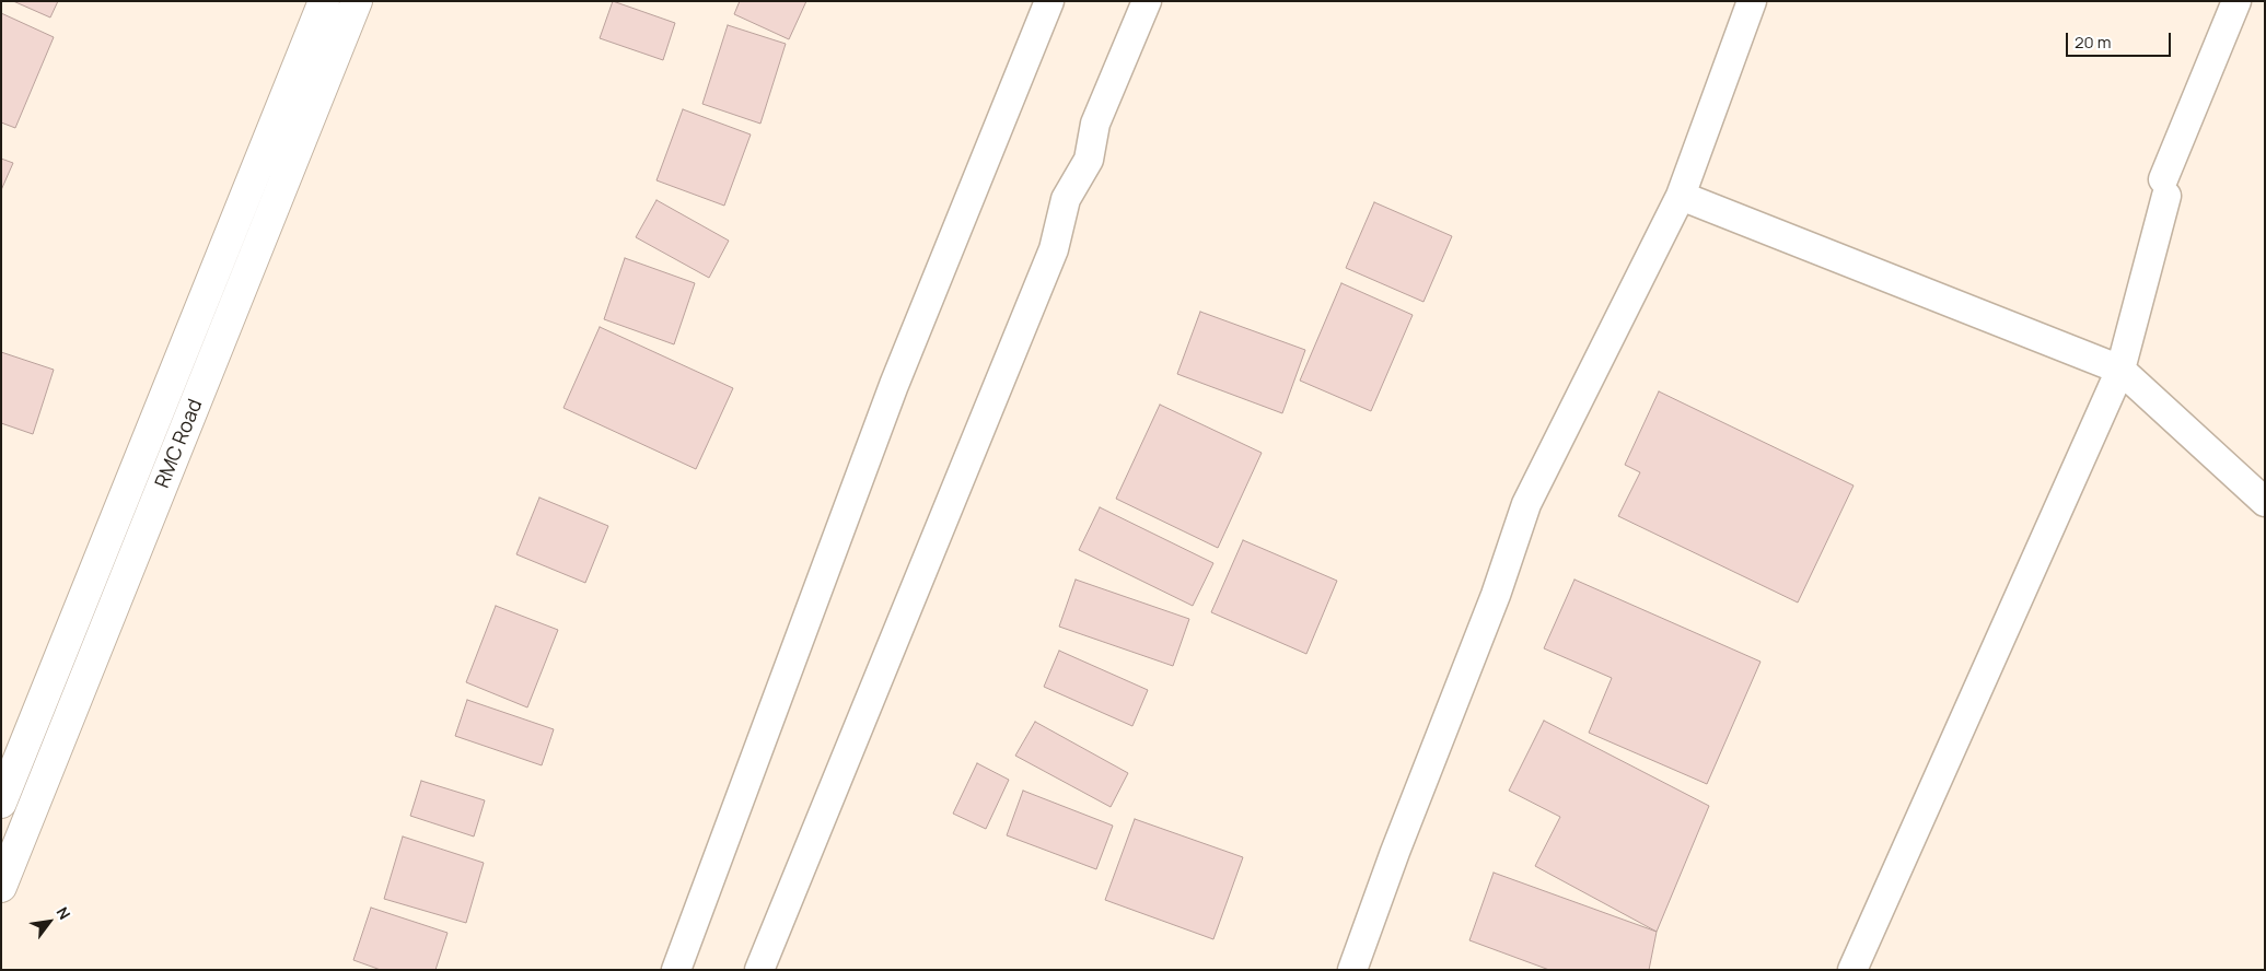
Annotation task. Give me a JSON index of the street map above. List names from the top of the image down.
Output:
{
  "streets": {
    "street": ["RMC Road"]
  },
  "scale_bar": "20 m",
  "north": "top right"
}
